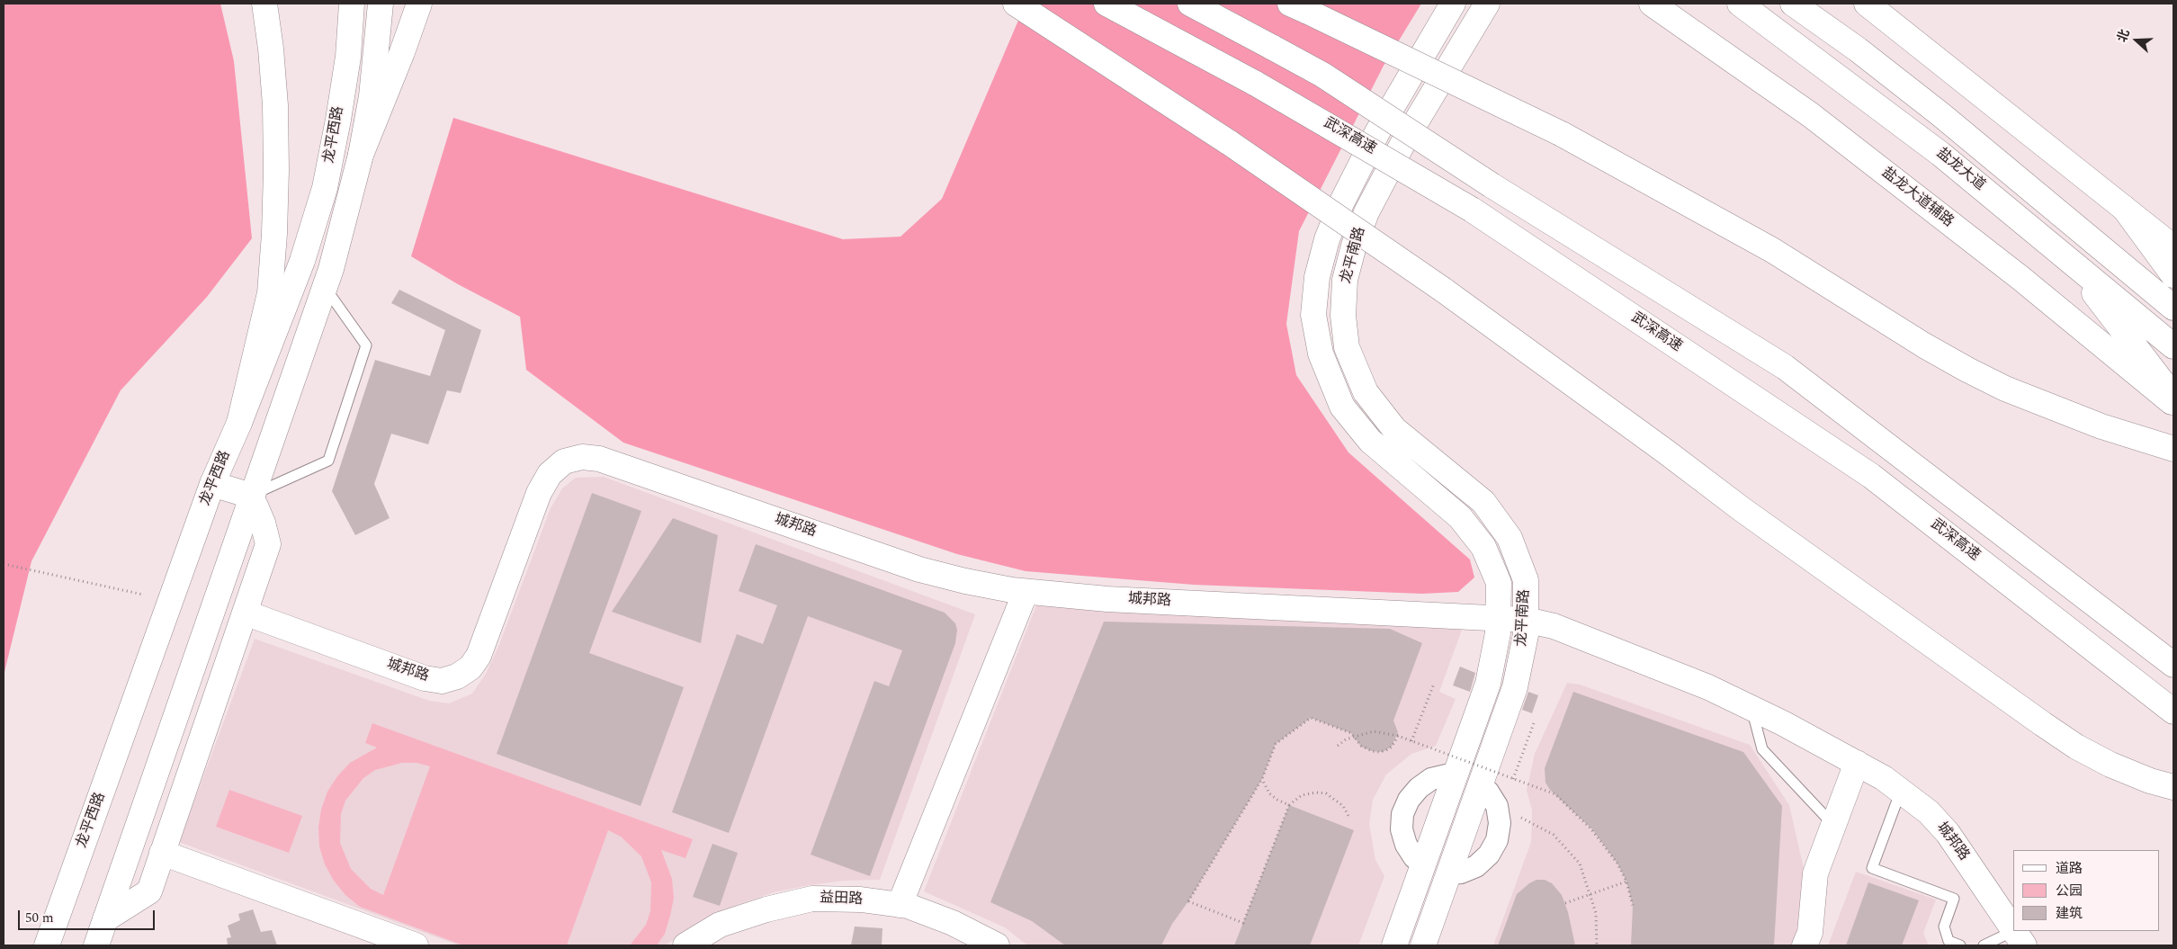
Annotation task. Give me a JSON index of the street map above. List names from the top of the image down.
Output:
{
  "streets": {
    "main road": [
      "龙平西路",
      "武深高速",
      "盐龙大道",
      "盐龙大道辅路",
      "龙平南路",
      "城邦路",
      "益田路"
    ]
  },
  "crossings": [
    ["龙平南路", "城邦路"]
  ],
  "legend": ["道路", "公园", "建筑"],
  "scale_bar": "50 m",
  "north": "left"
}
